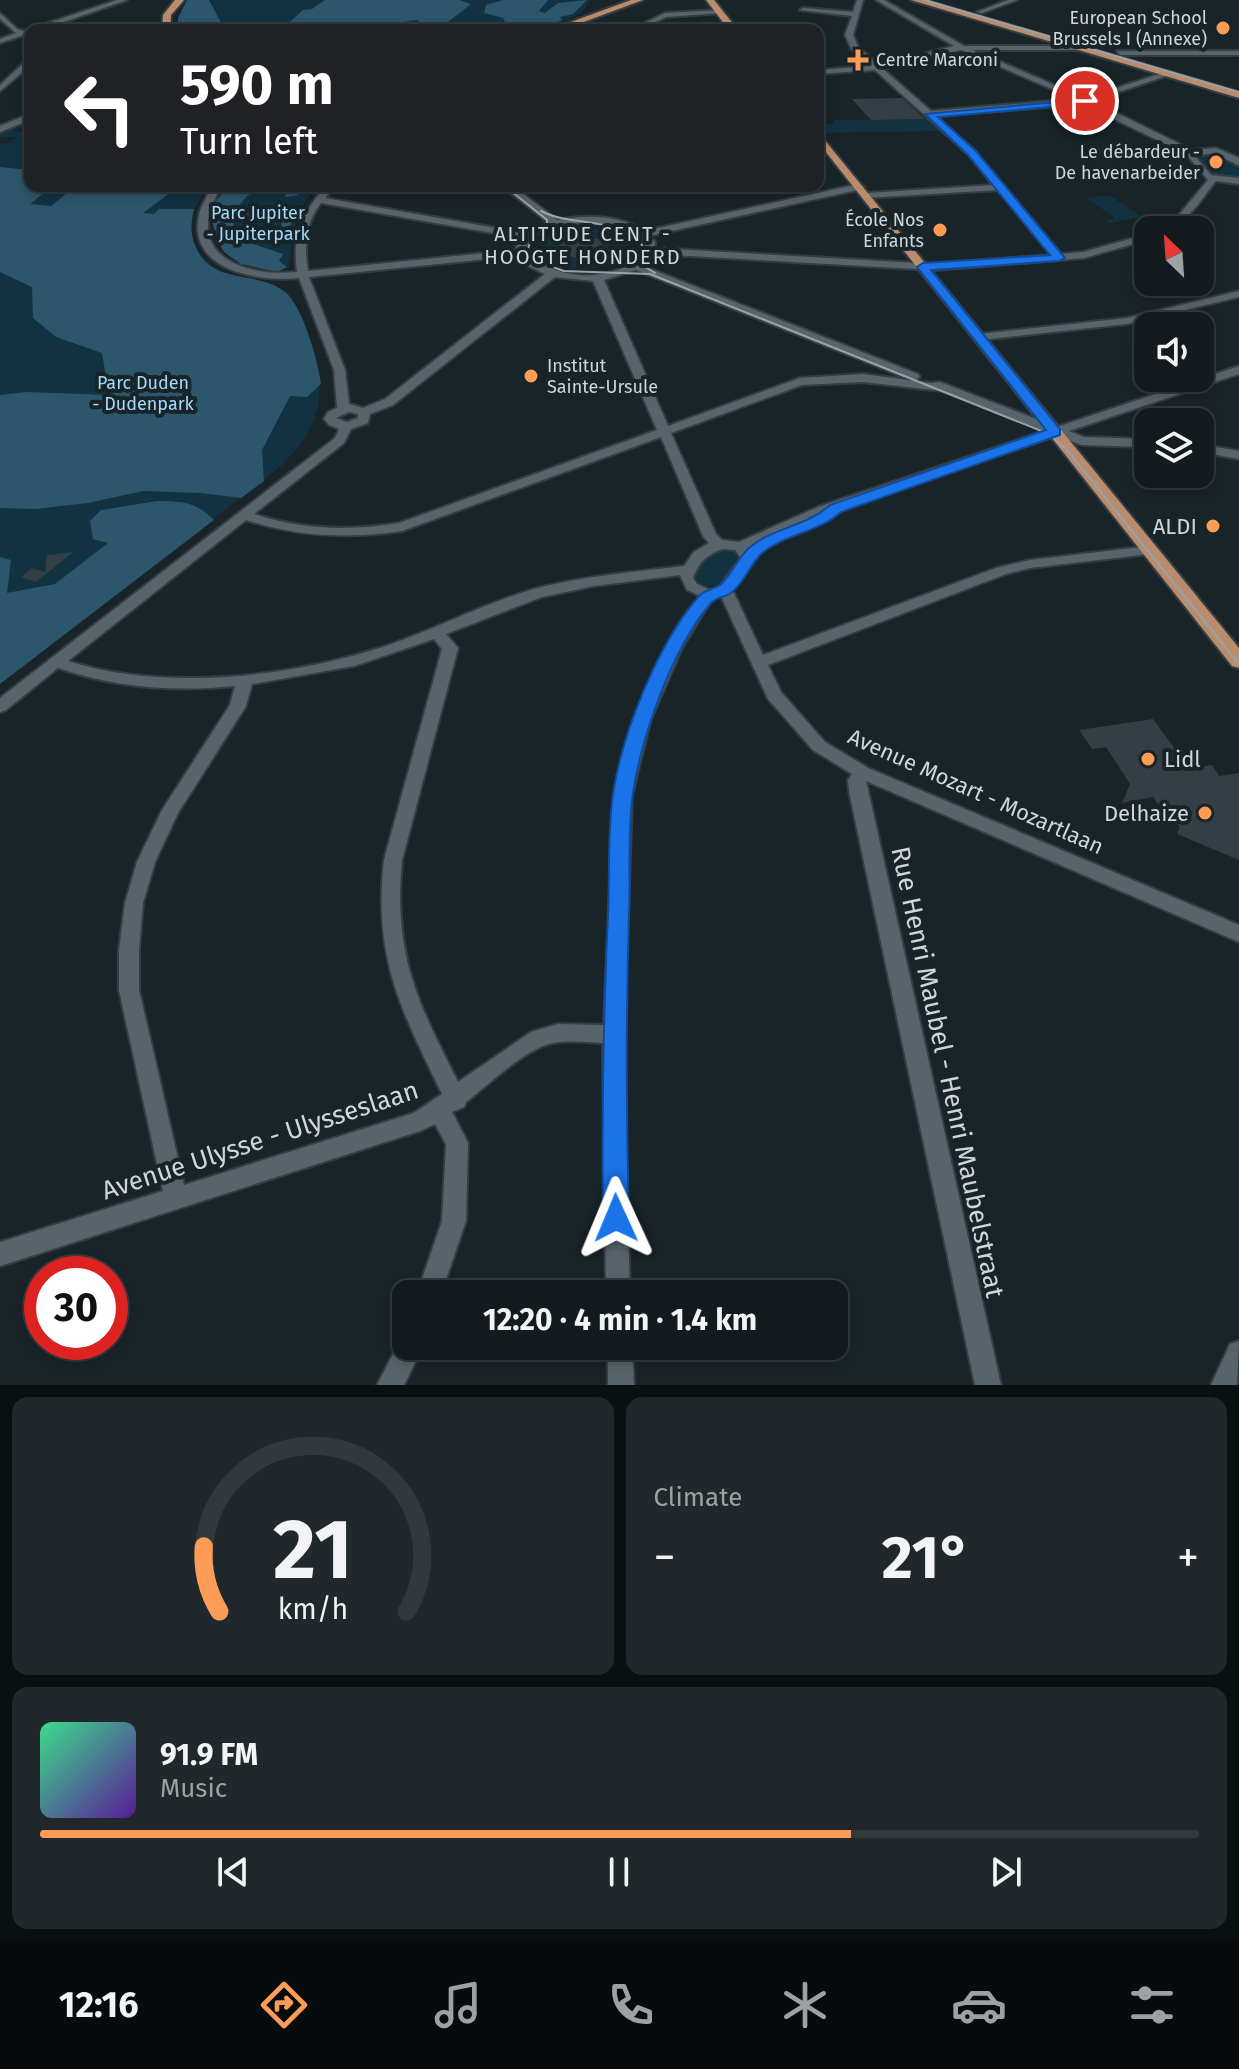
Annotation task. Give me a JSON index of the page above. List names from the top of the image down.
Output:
{
  "streets": {
    "street": ["Avenue Mozart - Mozartlaan", "Rue Henri Maubel - Henri Maubelstraat", "Avenue Ulysse - Ulysseslaan"]
  },
  "crossings": [
    ["Avenue Mozart - Mozartlaan", "Rue Henri Maubel - Henri Maubelstraat"]
  ],
  "districts": ["ALTITUDE CENT - HOOGTE HONDERD"],
  "parks": ["Parc Jupiter - Jupiterpark", "Parc Duden - Dudenpark"],
  "places": {
    "other": [
      "European School Brussels I (Annexe)",
      "Le débardeur - De havenarbeider",
      "École Nos Enfants",
      "Institut Sainte-Ursule",
      "ALDI",
      "Lidl",
      "Delhaize"
    ],
    "health": ["Centre Marconi"]
  },
  "north": "top left",
  "page": {
    "turn": ["590 m", "Turn left"],
    "limit": "30",
    "trip": "12:20 · 4 min · 1.4 km",
    "tile": "Climate",
    "heat": ["−", "21°", "+"],
    "song": ["91.9 FM", "Music"],
    "tabs": "12:16",
    "gauge": ["21", "km/h"]
  }
}
